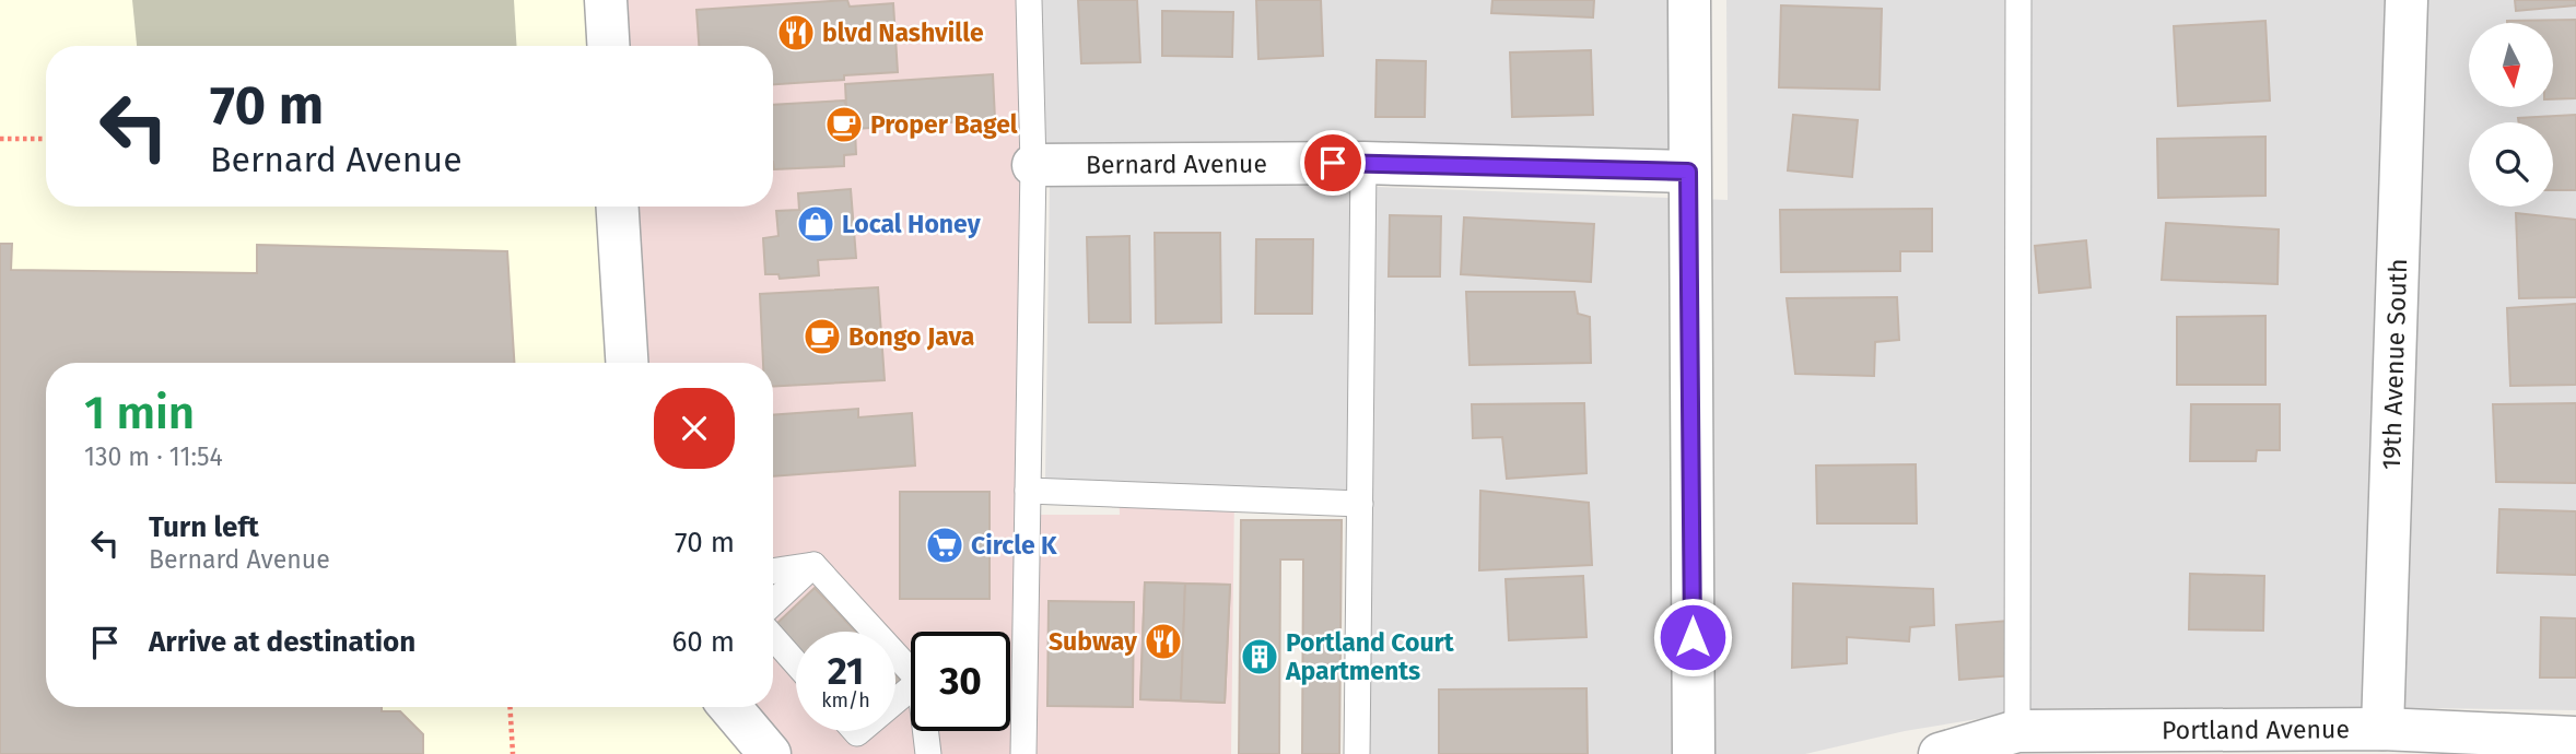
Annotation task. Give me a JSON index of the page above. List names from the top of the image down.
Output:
{
  "streets": {
    "street": ["Bernard Avenue", "19th Avenue South", "Portland Avenue"]
  },
  "crossings": [
    ["19th Avenue South", "Portland Avenue"]
  ],
  "places": {
    "restaurant": ["blvd Nashville", "Subway"],
    "cafe": ["Proper Bagel", "Bongo Java"],
    "shop": ["Local Honey"],
    "supermarket": ["Circle K"],
    "building": ["Portland Court Apartments"]
  },
  "north": "bottom",
  "page": {
    "turn": ["70 m", "Bernard Avenue"],
    "heading": ["1 min", "130 m · 11:54"],
    "list": [
      {
        "name": "Turn left",
        "note": "Bernard Avenue",
        "value": "70 m"
      },
      {
        "name": "Arrive at destination",
        "value": "60 m"
      }
    ],
    "speed": "21 km/h",
    "limit": "30"
  }
}
